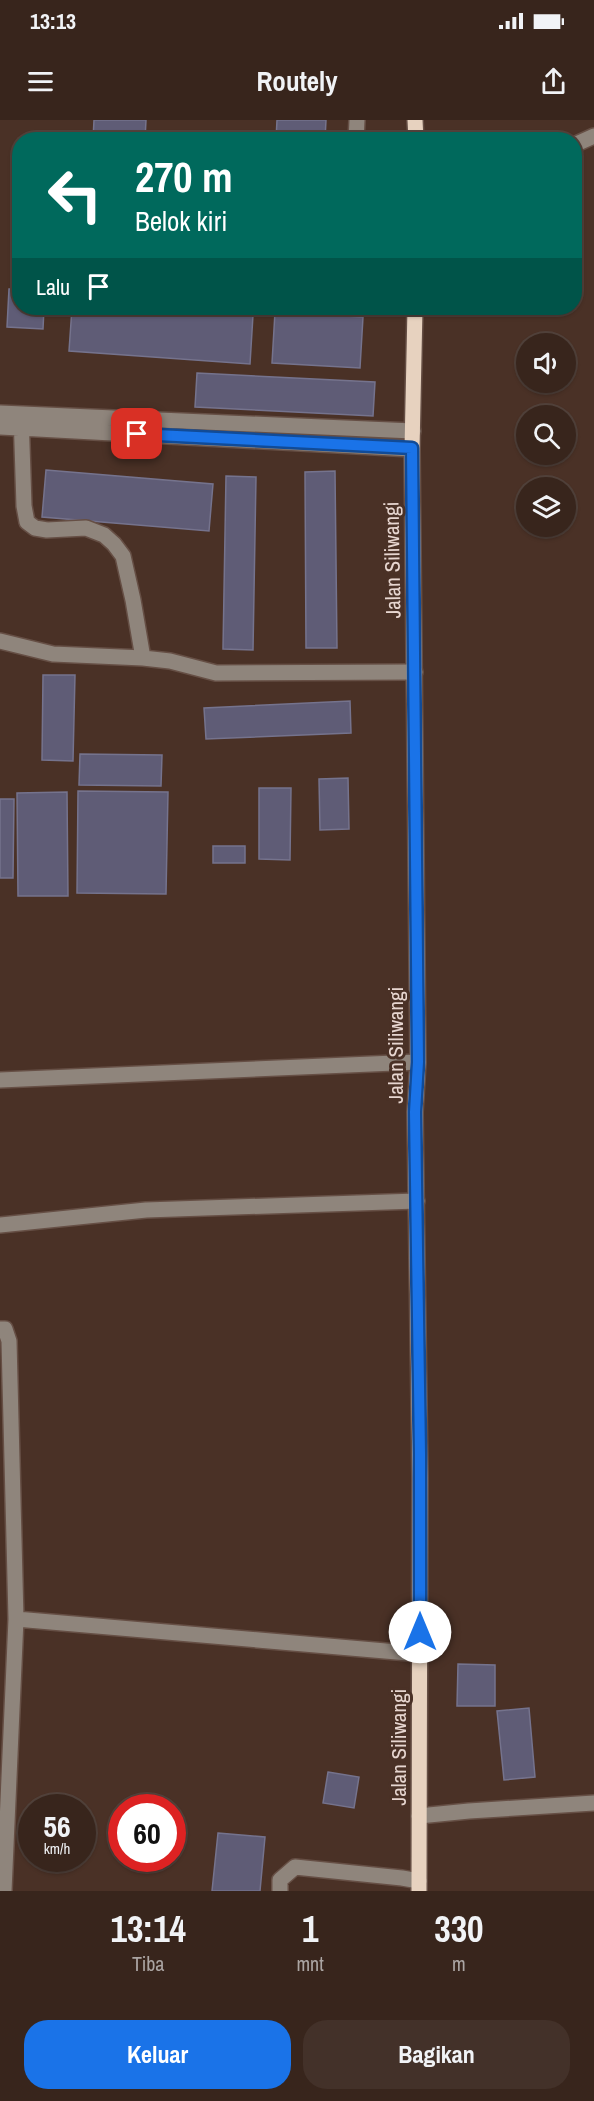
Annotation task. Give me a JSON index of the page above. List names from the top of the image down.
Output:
{
  "streets": {
    "main road": ["Jalan Siliwangi"]
  },
  "page": {
    "status": "13:13",
    "header": "Routely",
    "turn": ["270 m", "Belok kiri"],
    "then": "Lalu",
    "speed": "56 km/h",
    "limit": "60",
    "eta": [
      "13:14",
      "Tiba",
      "1",
      "mnt",
      "330",
      "m"
    ],
    "buttons": ["Keluar", "Bagikan"]
  }
}
